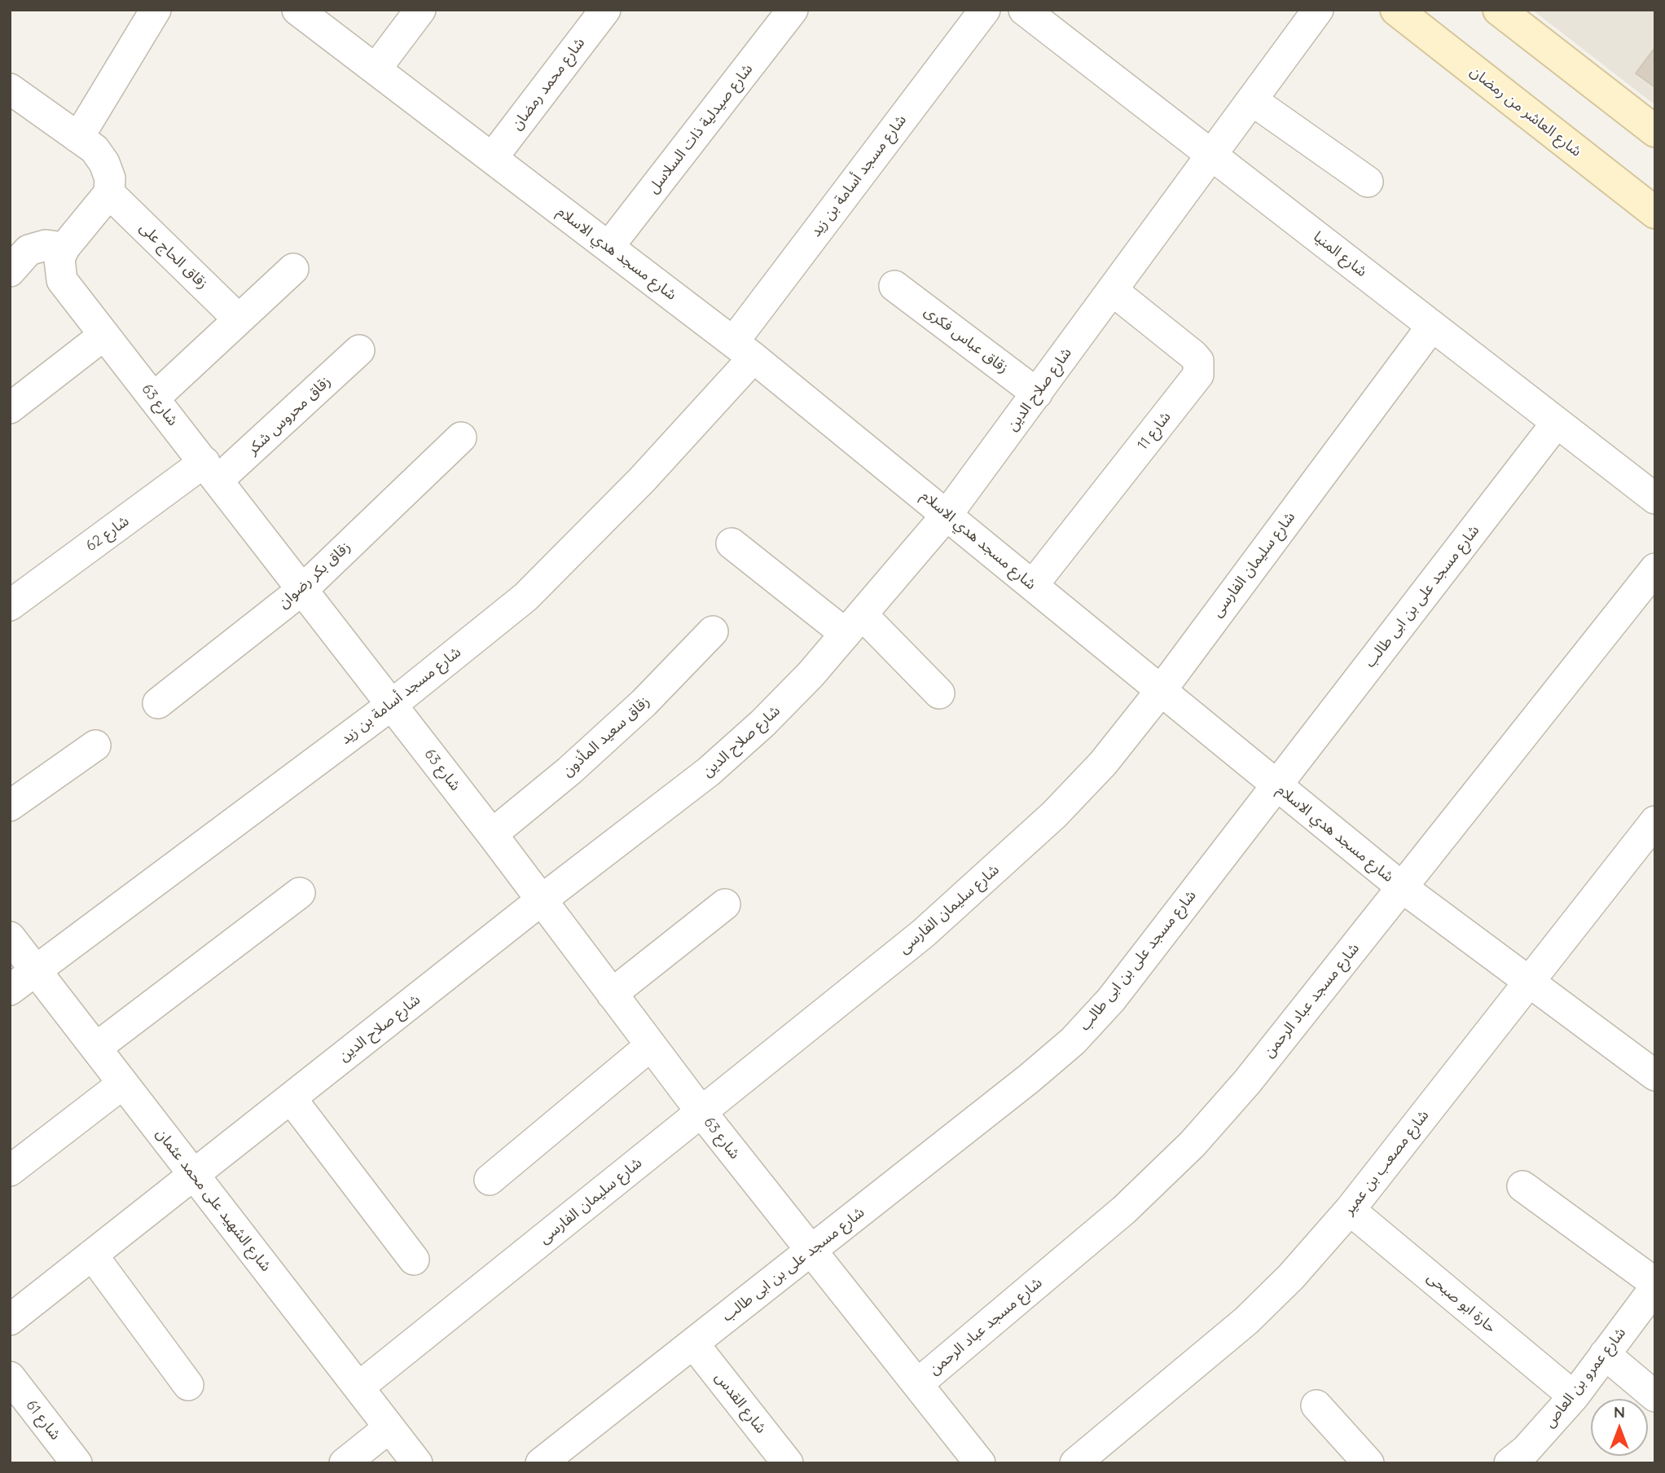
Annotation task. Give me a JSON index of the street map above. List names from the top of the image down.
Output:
{
  "streets": {
    "street": [
      "شارع محمد رمضان",
      "شارع العاشر من رمضان",
      "شارع صيدلية ذات السلاسل",
      "شارع مسجد أسامة بن زيد",
      "شارع مسجد هدي الاسلام",
      "شارع المنيا",
      "زقاق الحاج على",
      "زقاق عباس فكرى",
      "شارع صلاح الدين",
      "شارع 63",
      "زقاق محروس شكر",
      "شارع 11",
      "شارع 62",
      "شارع سليمان الفارسى",
      "زقاق بكر رضوان",
      "شارع مسجد على بن ابى طالب",
      "زقاق سعيد المأذون",
      "شارع مسجد عباد الرحمن",
      "شارع مصعب بن عمير",
      "شارع الشهيد على محمد عثمان",
      "حارة ابو صبحى",
      "شارع عمرو بن العاص",
      "شارع القدس",
      "شارع 61"
    ]
  },
  "crossings": [
    ["شارع محمد رمضان", "شارع مسجد هدي الاسلام"],
    ["شارع صيدلية ذات السلاسل", "شارع مسجد هدي الاسلام"],
    ["شارع مسجد أسامة بن زيد", "شارع مسجد هدي الاسلام"],
    ["شارع مسجد أسامة بن زيد", "شارع 63"],
    ["شارع مسجد أسامة بن زيد", "شارع الشهيد على محمد عثمان"],
    ["شارع مسجد هدي الاسلام", "شارع صلاح الدين"],
    ["شارع مسجد هدي الاسلام", "شارع 11"],
    ["شارع مسجد هدي الاسلام", "شارع سليمان الفارسى"],
    ["شارع مسجد هدي الاسلام", "شارع مسجد على بن ابى طالب"],
    ["شارع مسجد هدي الاسلام", "شارع مسجد عباد الرحمن"],
    ["شارع مسجد هدي الاسلام", "شارع مصعب بن عمير"],
    ["شارع المنيا", "شارع صلاح الدين"],
    ["شارع المنيا", "شارع سليمان الفارسى"],
    ["شارع المنيا", "شارع مسجد على بن ابى طالب"],
    ["زقاق عباس فكرى", "شارع صلاح الدين"],
    ["شارع صلاح الدين", "شارع 63"],
    ["شارع صلاح الدين", "شارع 11"],
    ["شارع صلاح الدين", "شارع الشهيد على محمد عثمان"],
    ["شارع 63", "زقاق محروس شكر"],
    ["شارع 63", "شارع 62"],
    ["شارع 63", "شارع سليمان الفارسى"],
    ["شارع 63", "زقاق بكر رضوان"],
    ["شارع 63", "شارع مسجد على بن ابى طالب"],
    ["شارع 63", "زقاق سعيد المأذون"],
    ["شارع 63", "شارع مسجد عباد الرحمن"],
    ["زقاق محروس شكر", "شارع 62"],
    ["شارع سليمان الفارسى", "شارع الشهيد على محمد عثمان"],
    ["شارع مسجد على بن ابى طالب", "شارع القدس"],
    ["شارع مصعب بن عمير", "حارة ابو صبحى"],
    ["حارة ابو صبحى", "شارع عمرو بن العاص"]
  ],
  "north": "top"
}
